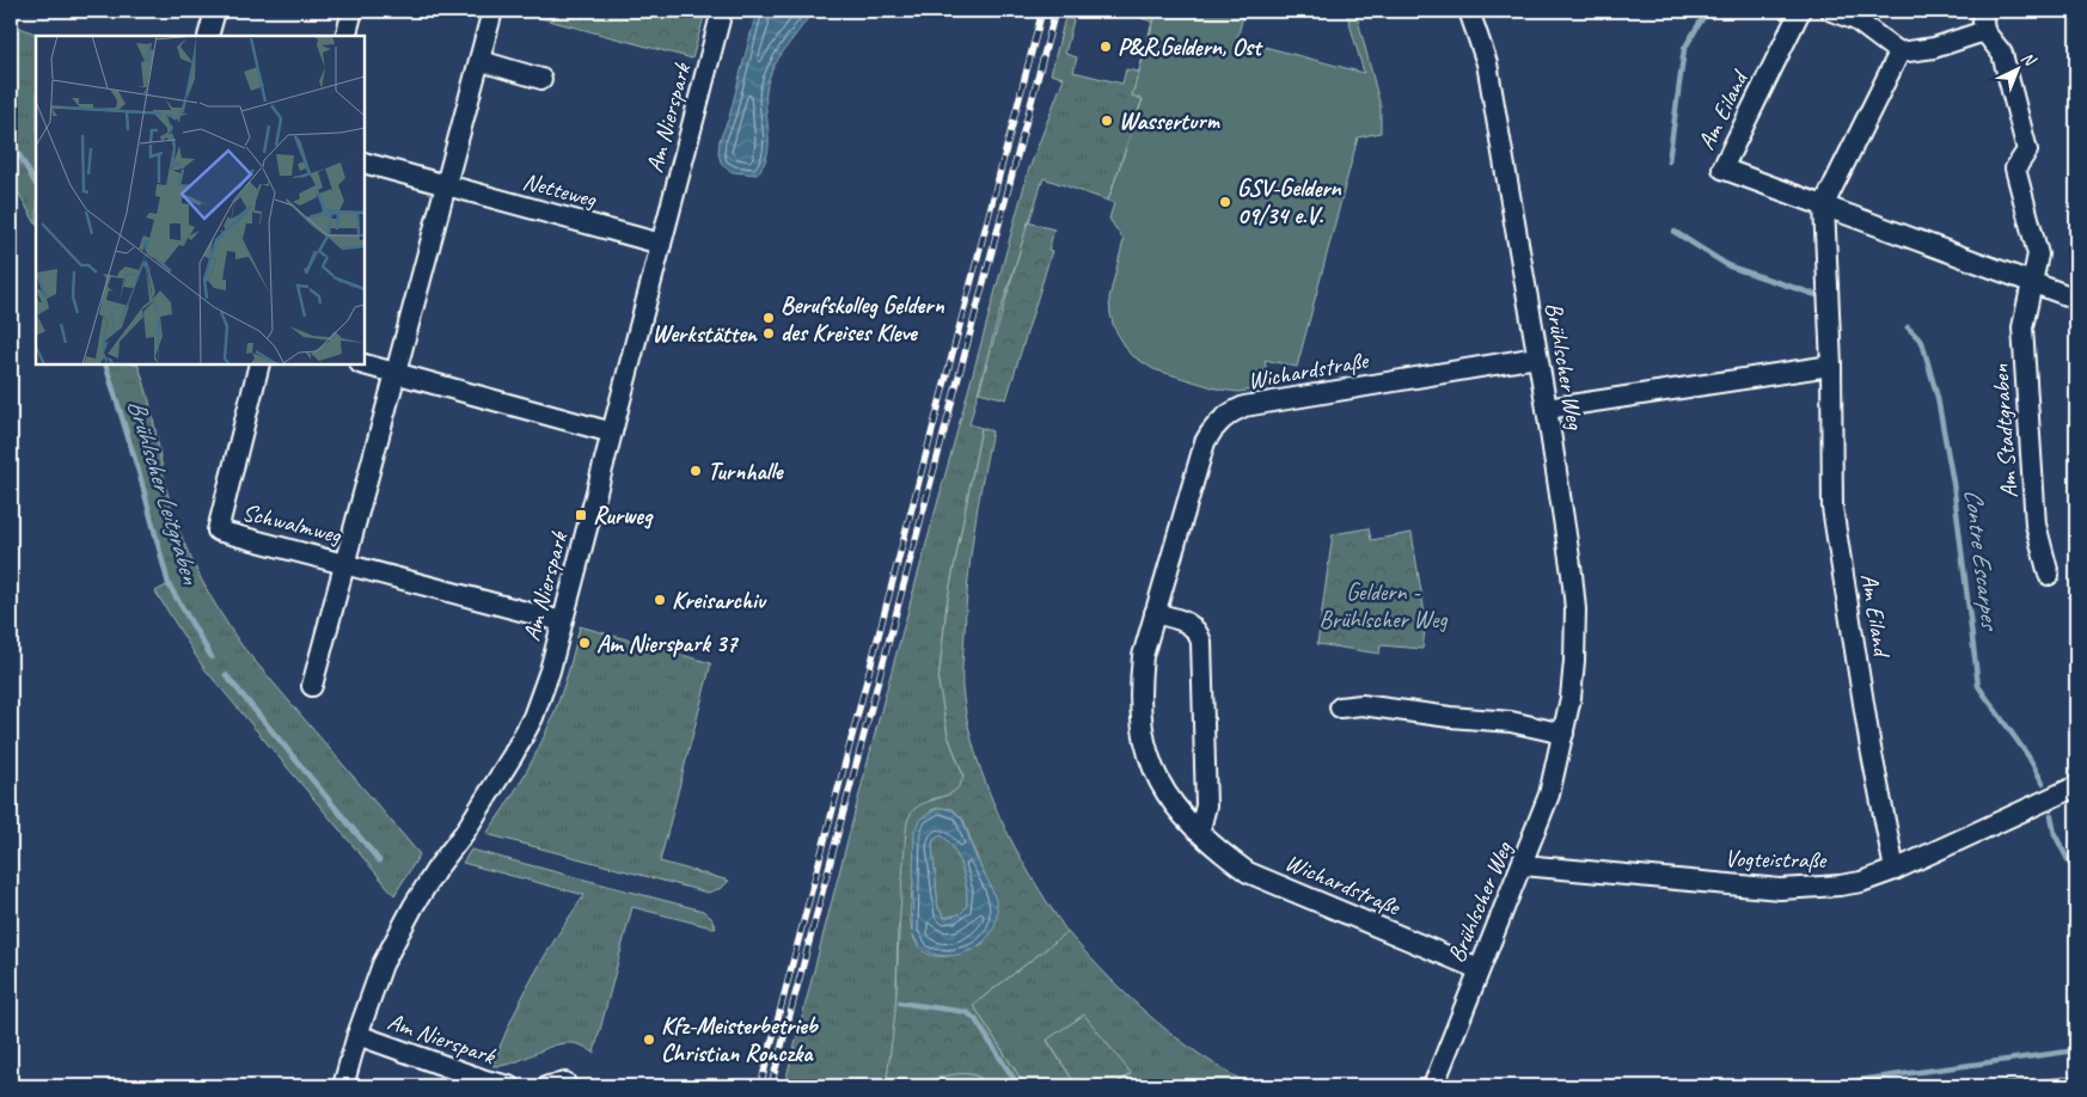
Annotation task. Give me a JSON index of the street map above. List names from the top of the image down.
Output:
{
  "streets": {
    "street": [
      "Am Eiland",
      "Am Nierspark",
      "Netteweg",
      "Brühlscher Weg",
      "Wichardstraße",
      "Am Stadtgraben",
      "Schwalmweg",
      "Vogteistraße"
    ]
  },
  "crossings": [
    ["Am Eiland", "Am Stadtgraben"],
    ["Am Eiland", "Vogteistraße"],
    ["Am Nierspark", "Netteweg"],
    ["Am Nierspark", "Schwalmweg"],
    ["Brühlscher Weg", "Wichardstraße"],
    ["Brühlscher Weg", "Vogteistraße"]
  ],
  "water": ["Brühlscher Leitgraben", "Contre Escarpes"],
  "parks": ["Geldern - Brühlscher Weg"],
  "places": {
    "other": [
      "P&R,Geldern, Ost",
      "Wasserturm",
      "GSV-Geldern 09/34 e.V.",
      "Berufskolleg Geldern des Kreises Kleve",
      "Werkstätten",
      "Turnhalle",
      "Kreisarchiv",
      "Am Nierspark 37",
      "Kfz-Meisterbetrieb Christian Ronczka"
    ],
    "transit": ["Rurweg"]
  },
  "north": "top right"
}
